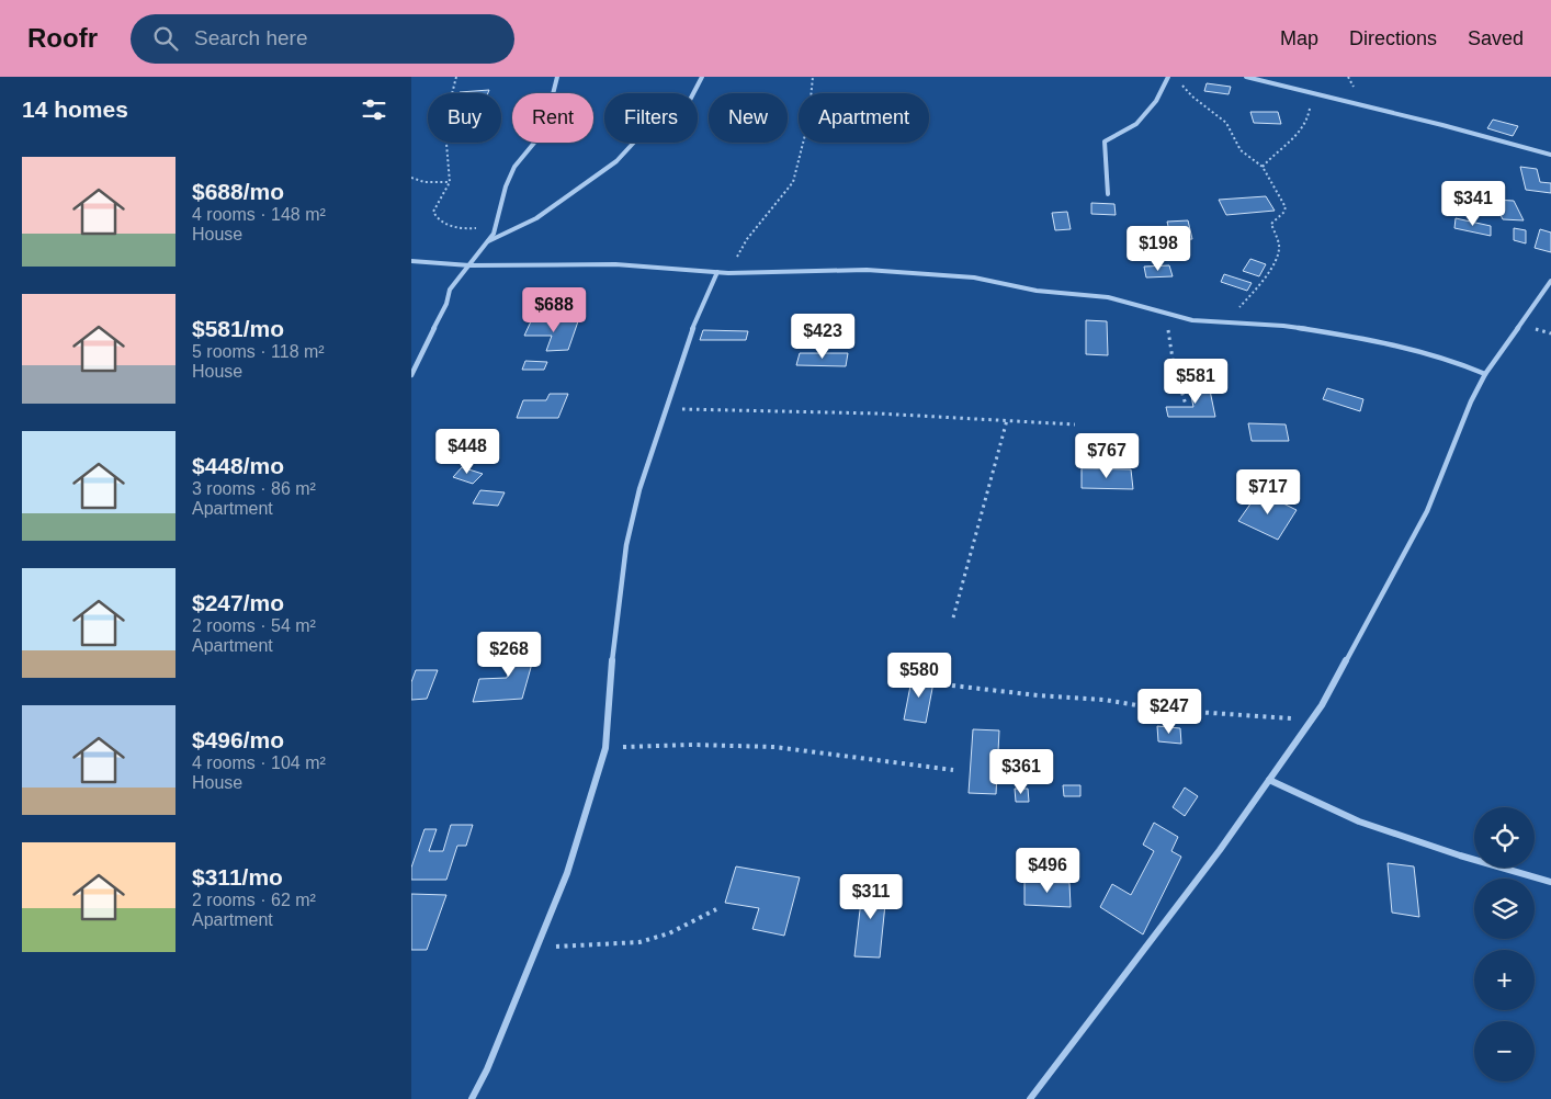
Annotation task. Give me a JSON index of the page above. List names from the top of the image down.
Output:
{
  "page": {
    "header": "Roofr",
    "search": "Search here",
    "nav": ["Map", "Directions", "Saved"],
    "heading": "14 homes",
    "chip": [
      "Buy",
      "Rent",
      "Filters",
      "New",
      "Apartment"
    ],
    "list": [
      {
        "name": "$688/mo",
        "note": "4 rooms · 148 m² · House"
      },
      {
        "name": "$581/mo",
        "note": "5 rooms · 118 m² · House"
      },
      {
        "name": "$448/mo",
        "note": "3 rooms · 86 m² · Apartment"
      },
      {
        "name": "$247/mo",
        "note": "2 rooms · 54 m² · Apartment"
      },
      {
        "name": "$496/mo",
        "note": "4 rooms · 104 m² · House"
      },
      {
        "name": "$311/mo",
        "note": "2 rooms · 62 m² · Apartment"
      }
    ],
    "price": [
      "$341",
      "$198",
      "$688",
      "$423",
      "$581",
      "$448",
      "$767",
      "$717",
      "$268",
      "$580",
      "$247",
      "$361",
      "$496",
      "$311"
    ],
    "map_buttons": ["+", "−"]
  }
}
